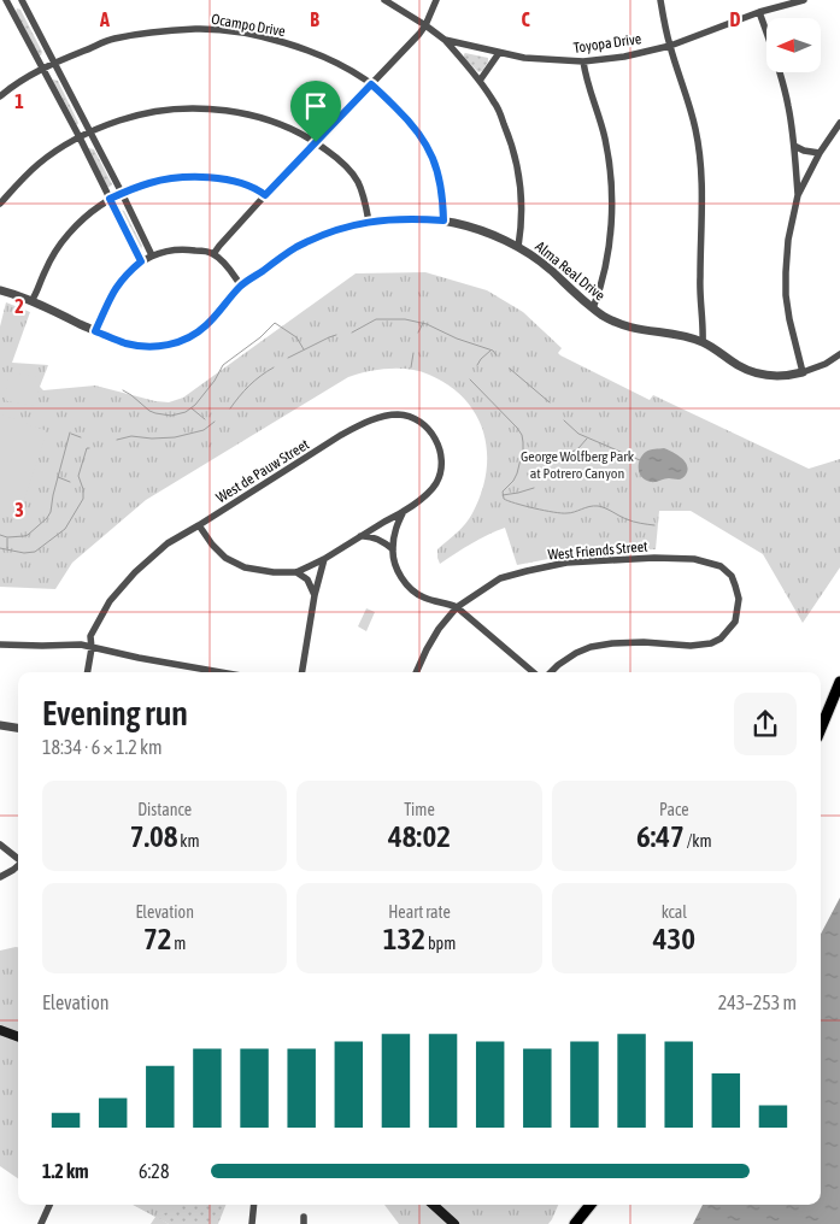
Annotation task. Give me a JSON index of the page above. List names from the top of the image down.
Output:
{
  "streets": {
    "street": [
      "Ocampo Drive",
      "Toyopa Drive",
      "Alma Real Drive",
      "West de Pauw Street",
      "West Friends Street"
    ]
  },
  "crossings": [
    ["Ocampo Drive", "Alma Real Drive"]
  ],
  "parks": ["George Wolfberg Park at Potrero Canyon"],
  "north": "left",
  "page": {
    "heading": ["Evening run", "18:34 · 6 × 1.2 km"],
    "stats": [
      ["Distance", "7.08 km"],
      ["Time", "48:02"],
      ["Pace", "6:47 /km"],
      ["Elevation", "72 m"],
      ["Heart rate", "132 bpm"],
      ["kcal", "430"]
    ],
    "chart": ["Elevation", "243–253 m"],
    "list": [
      {
        "name": "1.2 km",
        "note": "6:28"
      }
    ]
  },
  "grid": {
    "columns": [
      "A",
      "B",
      "C",
      "D"
    ],
    "rows": ["1", "2", "3"]
  }
}
